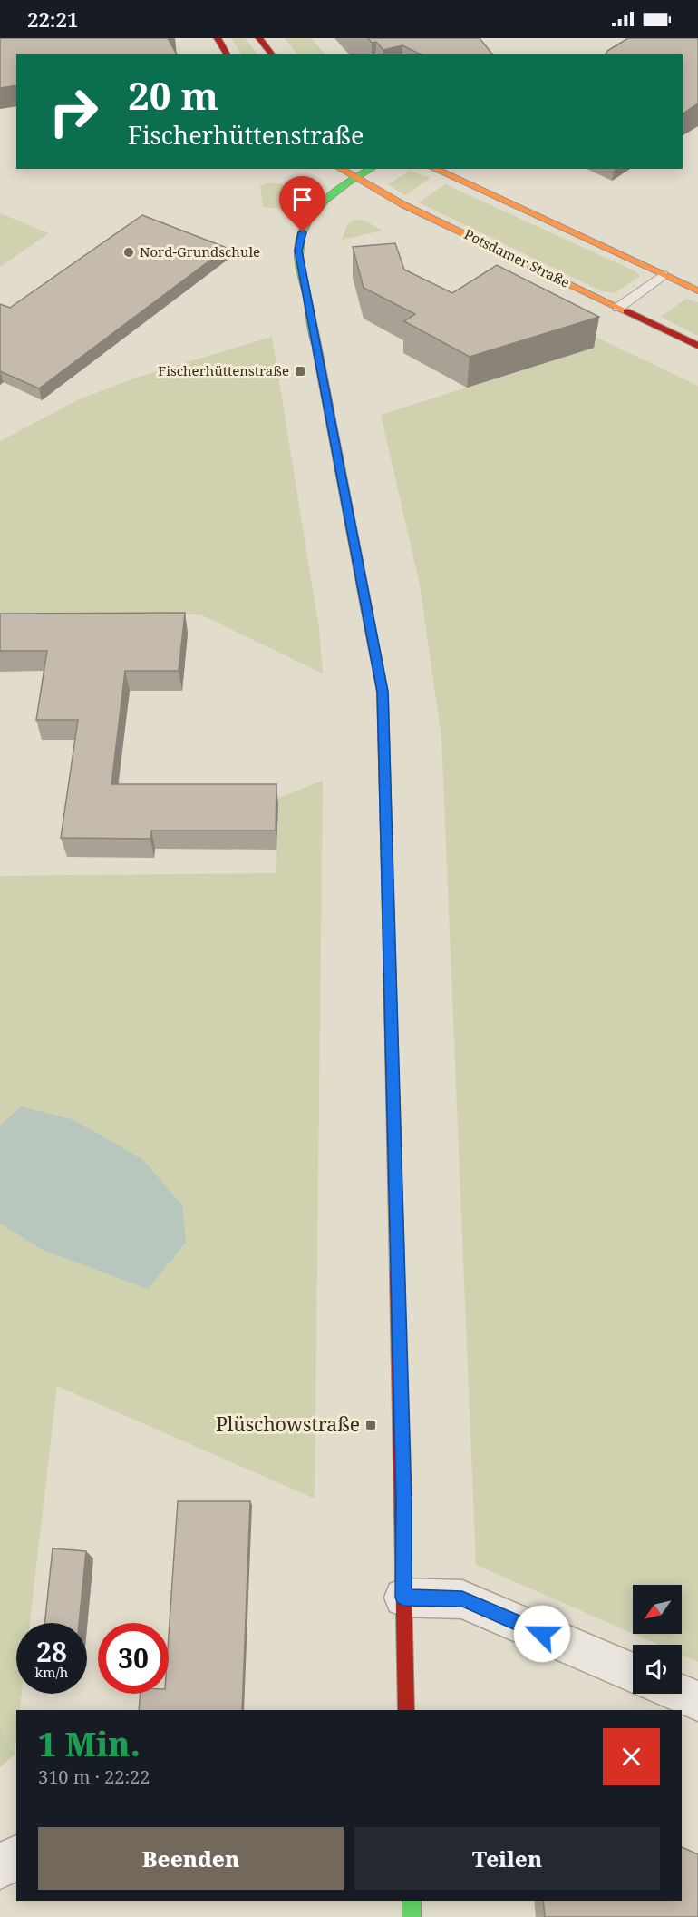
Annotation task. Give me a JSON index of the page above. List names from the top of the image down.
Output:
{
  "streets": {
    "street": ["Potsdamer Straße"]
  },
  "places": {
    "other": ["Nord-Grundschule"],
    "transit": ["Fischerhüttenstraße", "Plüschowstraße"]
  },
  "north": "bottom left",
  "page": {
    "status": "22:21",
    "turn": ["20 m", "Fischerhüttenstraße"],
    "speed": "28 km/h",
    "limit": "30",
    "heading": ["1 Min.", "310 m · 22:22"],
    "buttons": ["Beenden", "Teilen"]
  }
}
